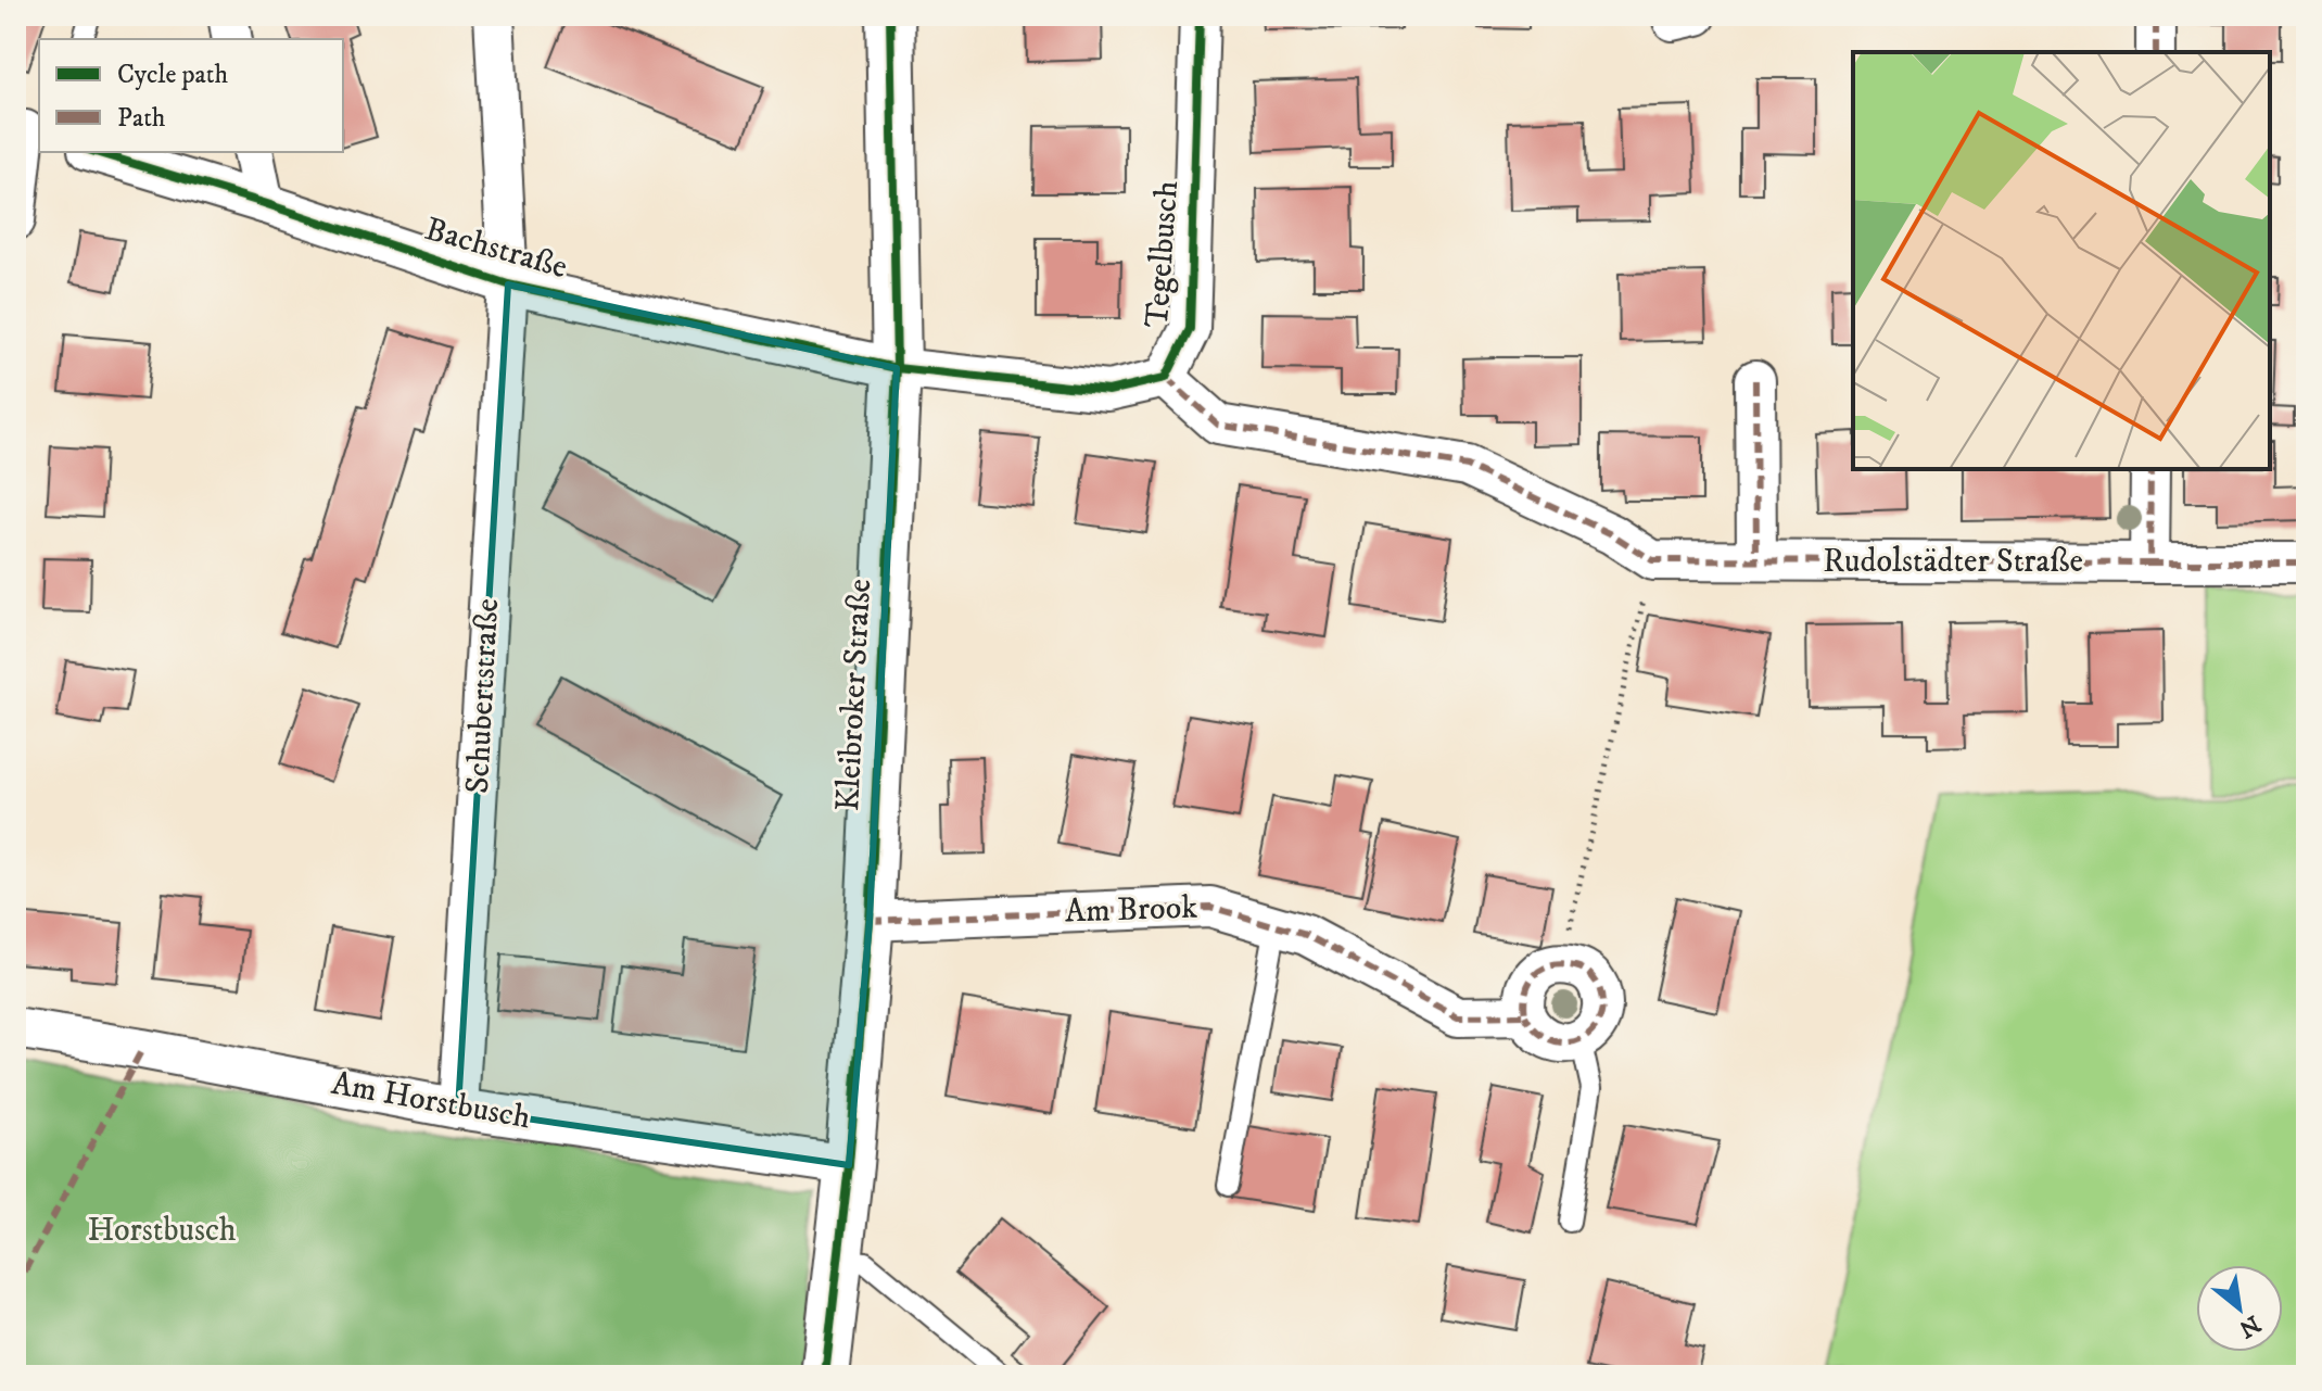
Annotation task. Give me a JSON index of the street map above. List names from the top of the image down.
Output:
{
  "streets": {
    "street": [
      "Bachstraße",
      "Tegelbusch",
      "Rudolstädter Straße",
      "Kleibroker Straße",
      "Schubertstraße",
      "Am Brook",
      "Am Horstbusch"
    ]
  },
  "crossings": [
    ["Bachstraße", "Kleibroker Straße"],
    ["Bachstraße", "Schubertstraße"],
    ["Kleibroker Straße", "Am Brook"],
    ["Kleibroker Straße", "Am Horstbusch"],
    ["Schubertstraße", "Am Horstbusch"]
  ],
  "parks": ["Horstbusch"],
  "legend": ["Cycle path", "Path"],
  "north": "bottom right"
}
